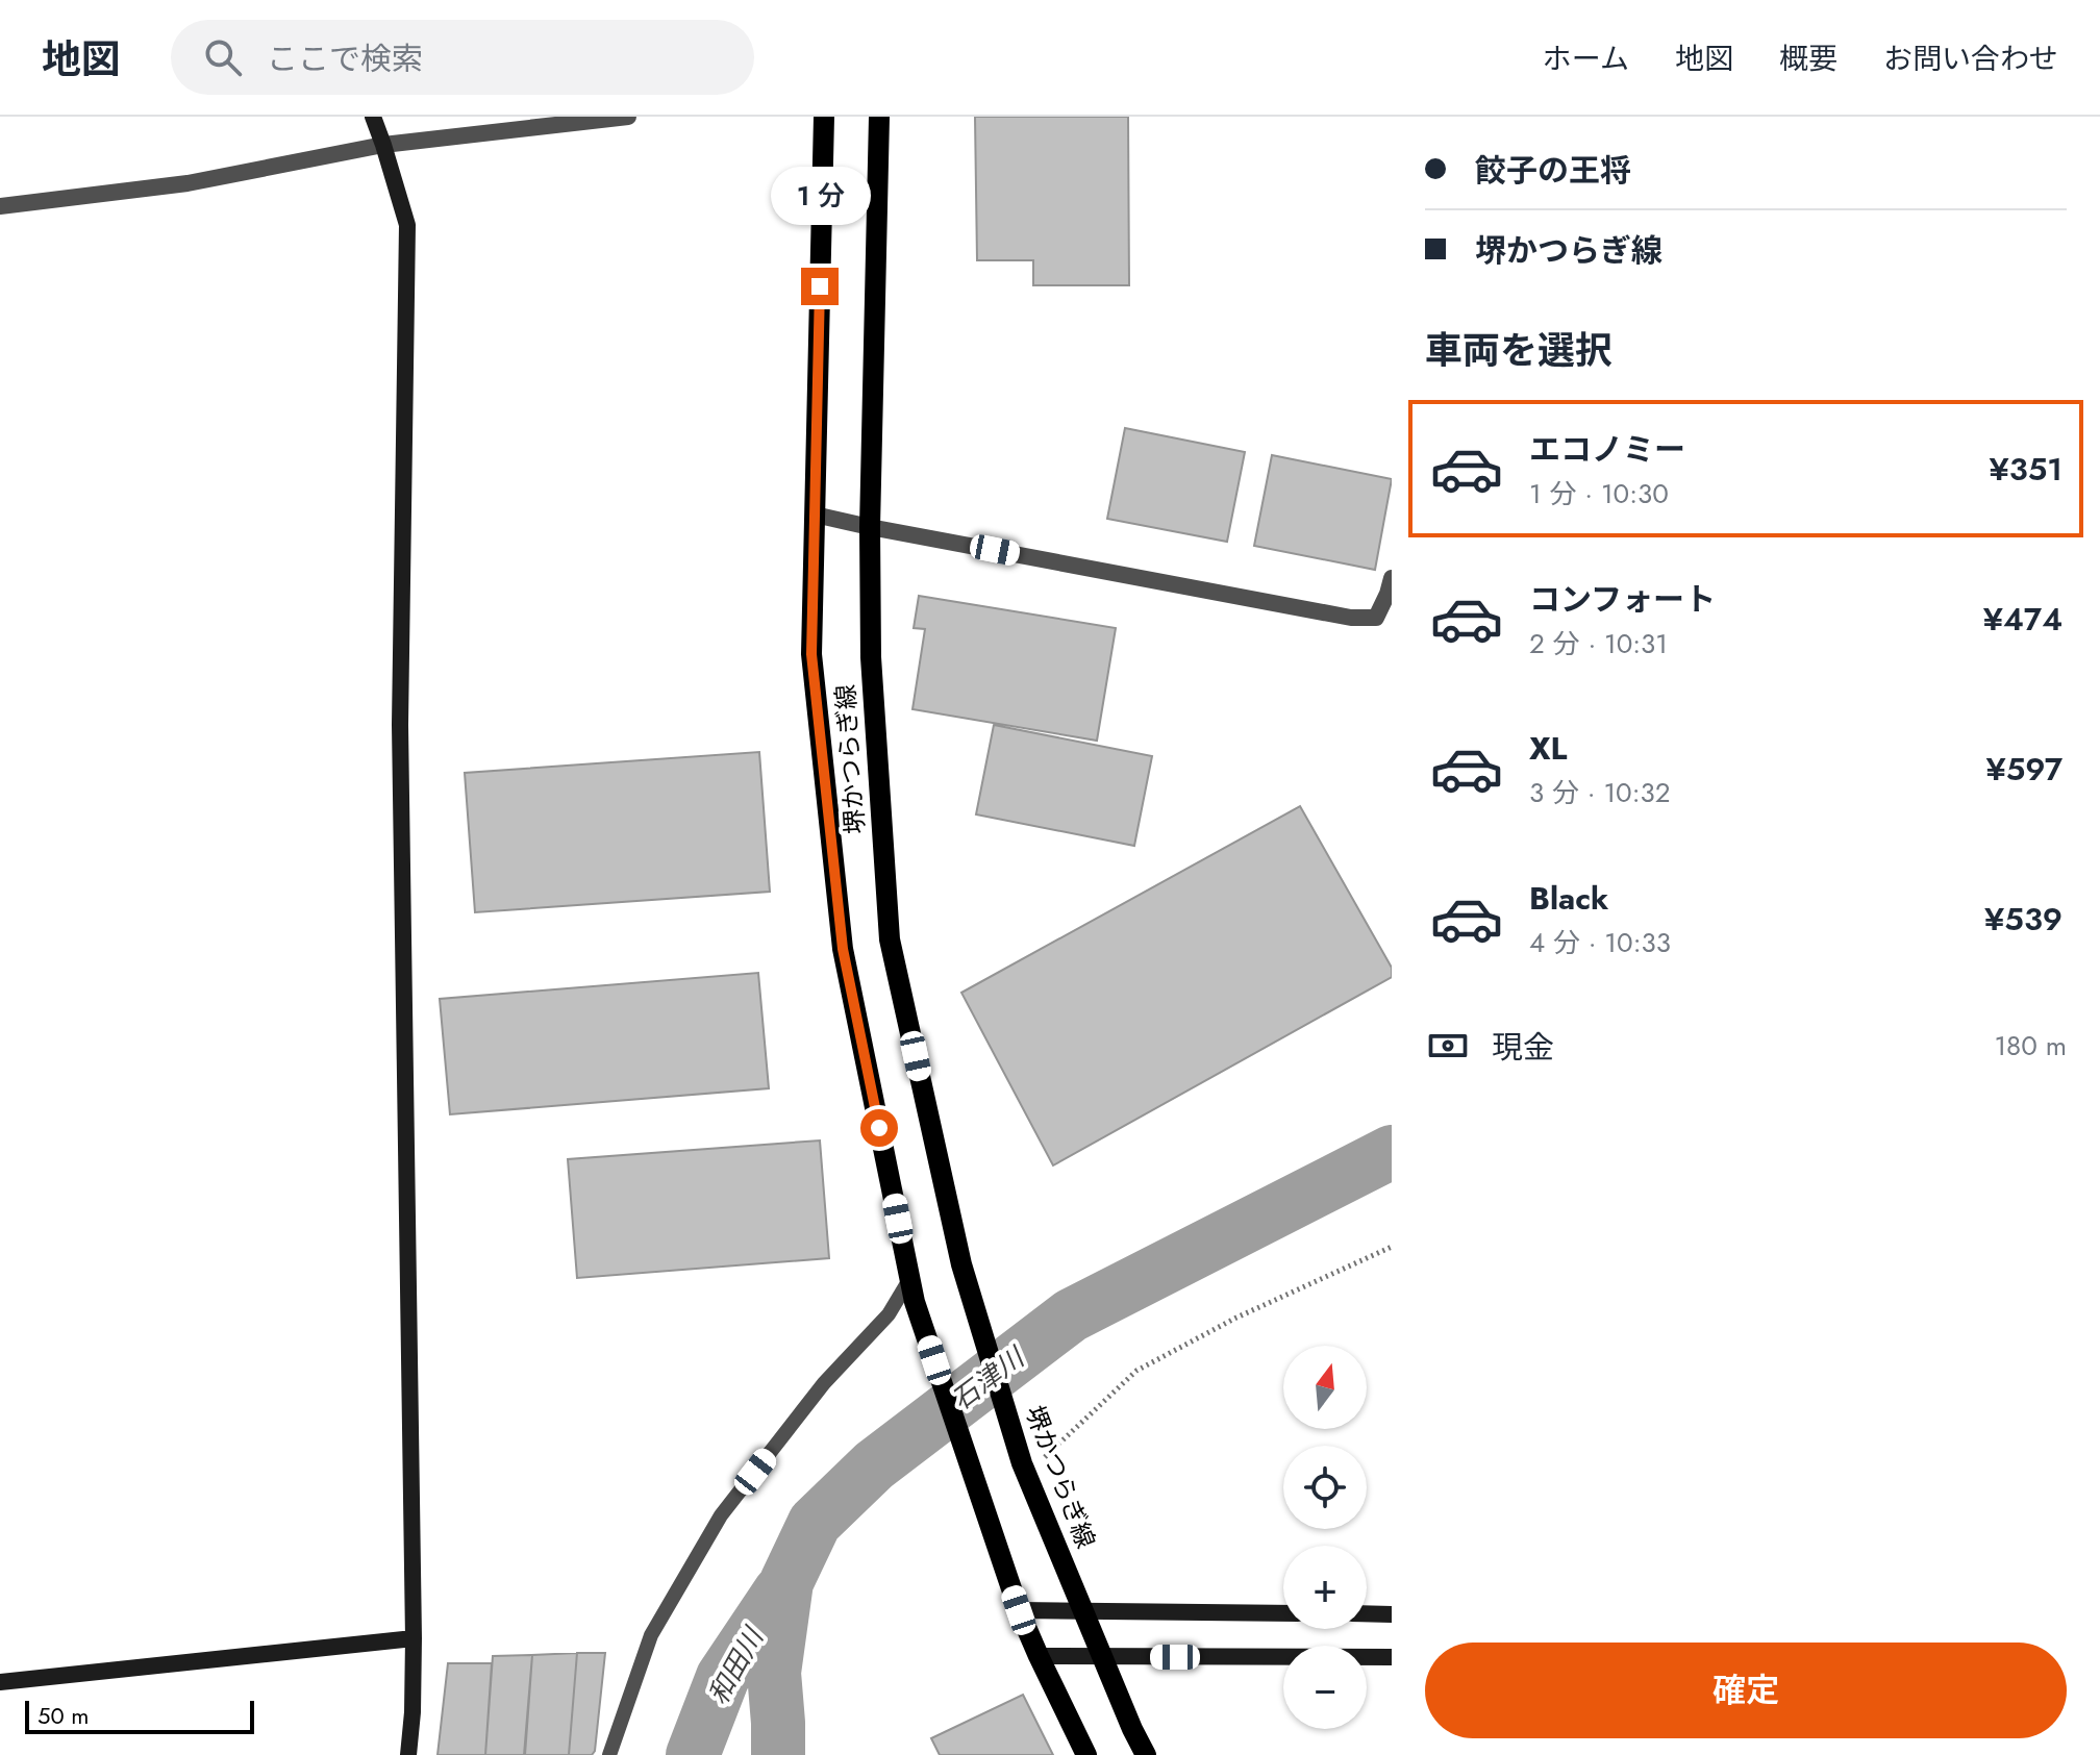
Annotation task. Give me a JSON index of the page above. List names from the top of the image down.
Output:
{
  "streets": {
    "main road": ["堺かつらぎ線"]
  },
  "water": ["石津川", "和田川"],
  "scale_bar": "50 m",
  "north": "top",
  "page": {
    "header": "地図",
    "search": "ここで検索",
    "nav": [
      "ホーム",
      "地図",
      "概要",
      "お問い合わせ"
    ],
    "banner": ["餃子の王将", "堺かつらぎ線"],
    "bubble": "1 分",
    "heading": "車両を選択",
    "list": [
      {
        "name": "エコノミー",
        "note": "1 分 · 10:30",
        "value": "¥351"
      },
      {
        "name": "コンフォート",
        "note": "2 分 · 10:31",
        "value": "¥474"
      },
      {
        "name": "XL",
        "note": "3 分 · 10:32",
        "value": "¥597"
      },
      {
        "name": "Black",
        "note": "4 分 · 10:33",
        "value": "¥539"
      }
    ],
    "pay": ["現金", "180 m"],
    "map_buttons": ["+", "−"],
    "buttons": "確定",
    "scale": "50 m"
  }
}
